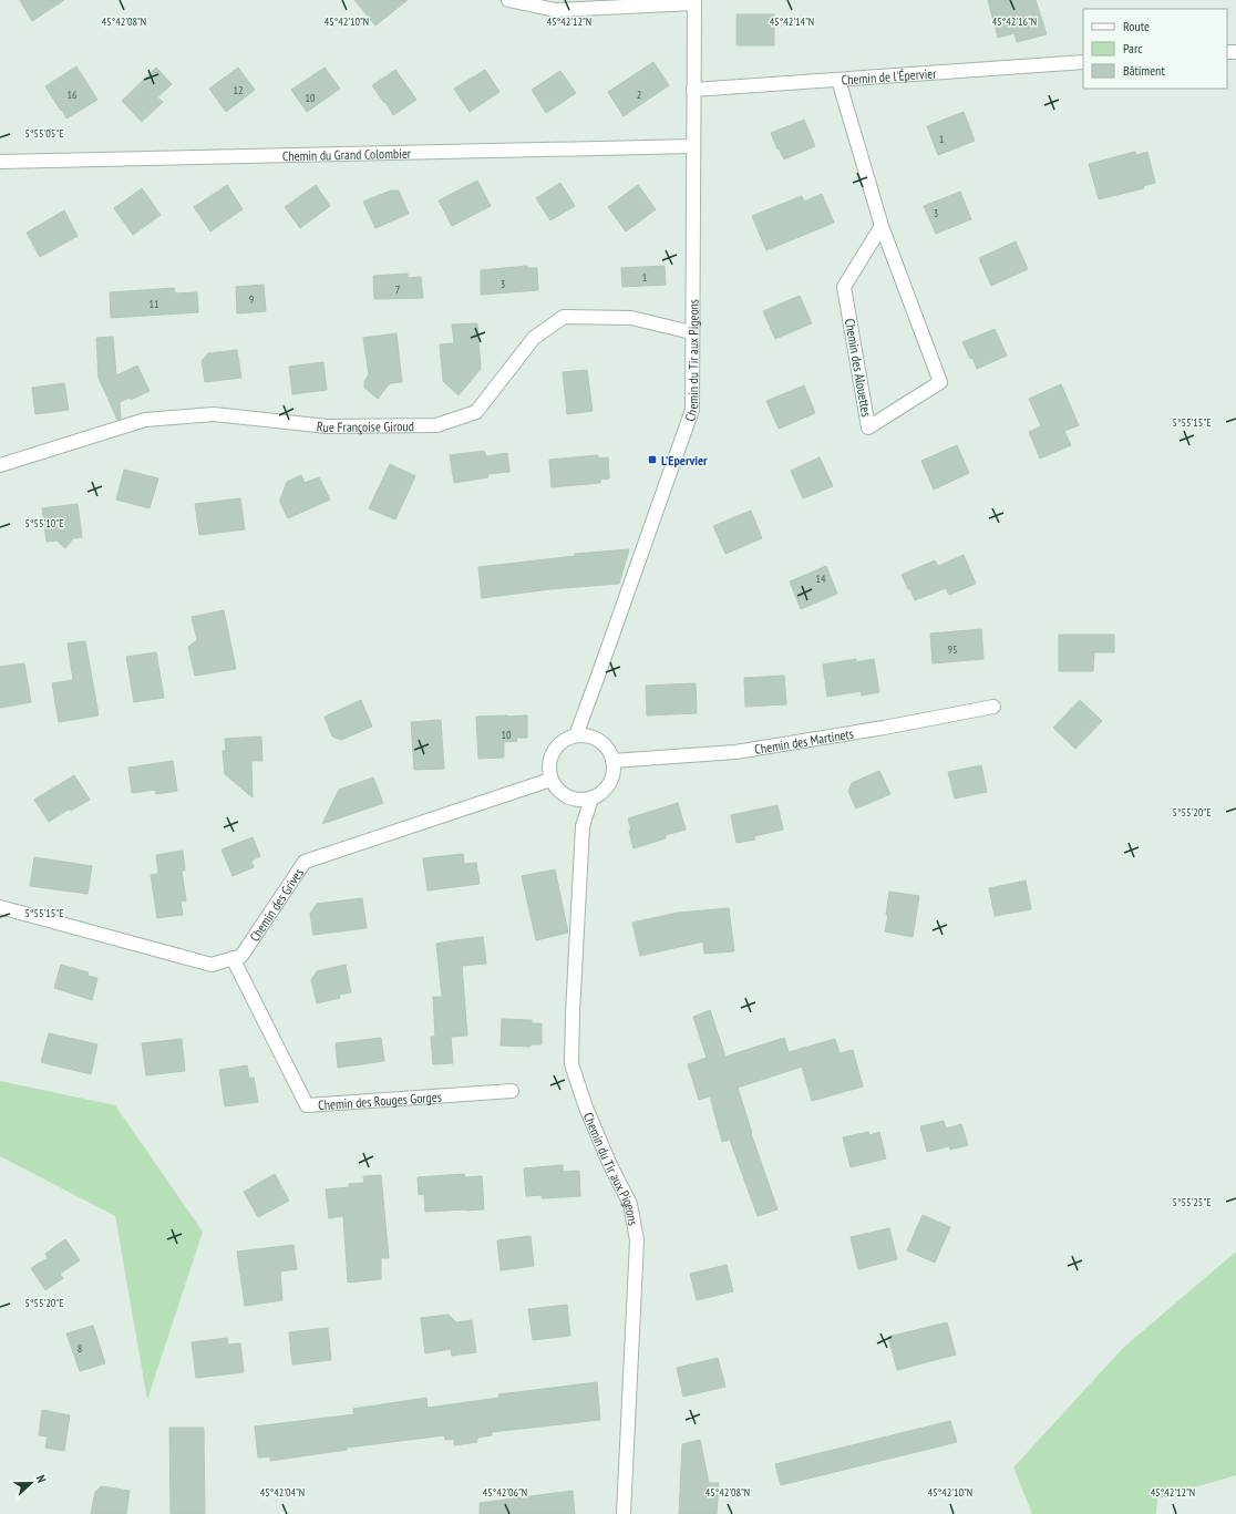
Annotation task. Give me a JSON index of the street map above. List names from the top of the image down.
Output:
{
  "streets": {
    "street": [
      "Chemin de l'Épervier",
      "Chemin du Grand Colombier",
      "Chemin du Tir aux Pigeons",
      "Chemin des Alouettes",
      "Rue Françoise Giroud",
      "Chemin des Martinets",
      "Chemin des Grives",
      "Chemin des Rouges Gorges"
    ]
  },
  "crossings": [
    ["Chemin de l'Épervier", "Chemin du Tir aux Pigeons"],
    ["Chemin de l'Épervier", "Chemin des Alouettes"],
    ["Chemin du Grand Colombier", "Chemin du Tir aux Pigeons"],
    ["Chemin du Tir aux Pigeons", "Rue Françoise Giroud"],
    ["Chemin du Tir aux Pigeons", "Chemin des Martinets"],
    ["Chemin du Tir aux Pigeons", "Chemin des Grives"],
    ["Chemin des Martinets", "Chemin des Grives"],
    ["Chemin des Grives", "Chemin des Rouges Gorges"]
  ],
  "places": {
    "transit": ["L'Epervier"]
  },
  "house_numbers": [
    "12",
    "16",
    "2",
    "10",
    "1",
    "3",
    "1",
    "3",
    "7",
    "9",
    "11",
    "14",
    "95",
    "10",
    "8"
  ],
  "legend": ["Route", "Parc", "Bâtiment"],
  "north": "right",
  "coordinates": [
    "45°42'16\"N",
    "45°42'08\"N",
    "45°42'10\"N",
    "45°42'12\"N",
    "45°42'14\"N",
    "5°55'05\"E",
    "5°55'15\"E",
    "5°55'10\"E",
    "5°55'20\"E",
    "5°55'25\"E",
    "45°42'04\"N",
    "45°42'06\"N"
  ]
}
